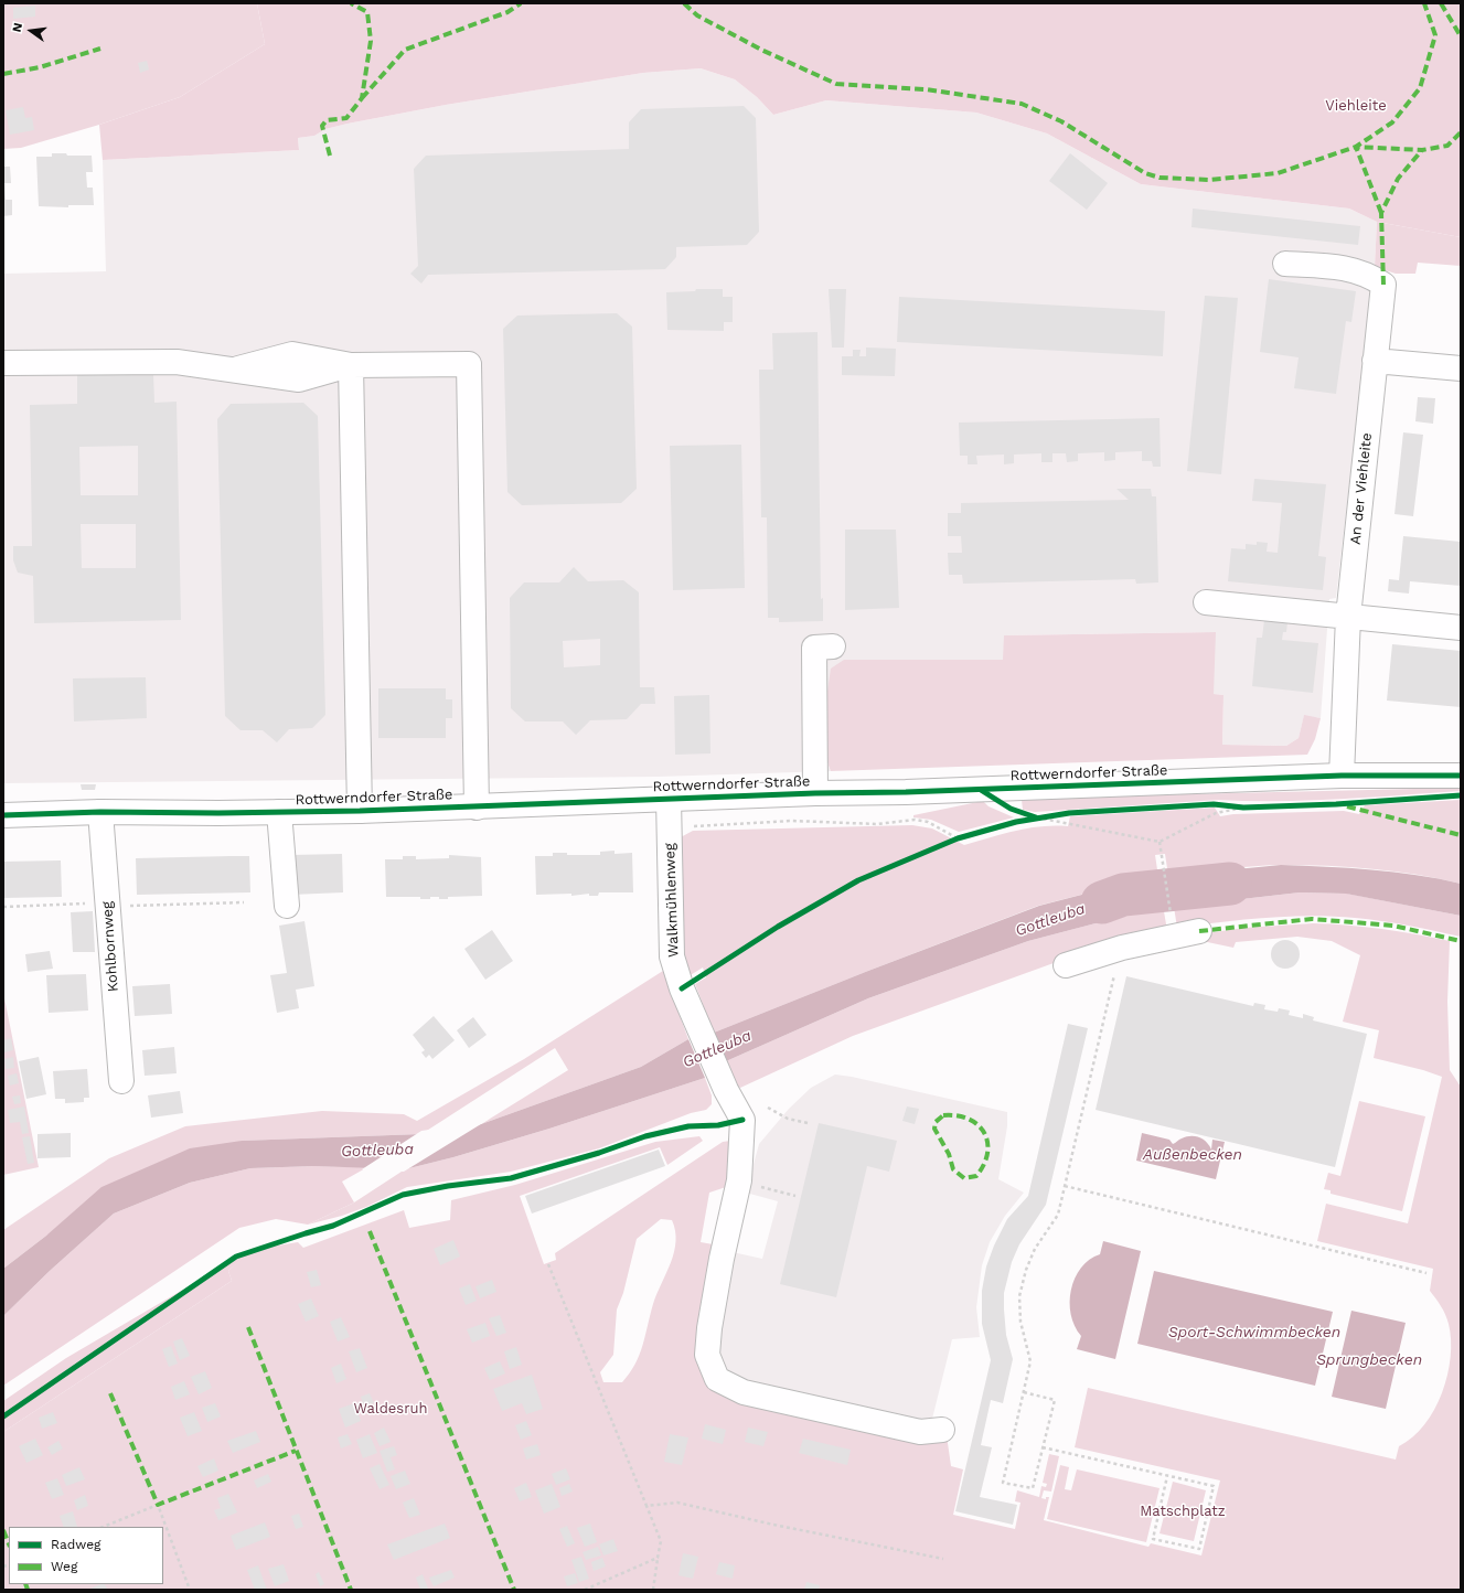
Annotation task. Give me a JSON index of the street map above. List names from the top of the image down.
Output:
{
  "streets": {
    "street": [
      "An der Viehleite",
      "Rottwerndorfer Straße",
      "Walkmühlenweg",
      "Kohlbornweg"
    ]
  },
  "crossings": [
    ["An der Viehleite", "Rottwerndorfer Straße"],
    ["Rottwerndorfer Straße", "Walkmühlenweg"],
    ["Rottwerndorfer Straße", "Kohlbornweg"]
  ],
  "water": [
    "Gottleuba",
    "Außenbecken",
    "Sport-Schwimmbecken",
    "Sprungbecken"
  ],
  "parks": ["Viehleite", "Waldesruh", "Matschplatz"],
  "legend": ["Radweg", "Weg"],
  "north": "left"
}
